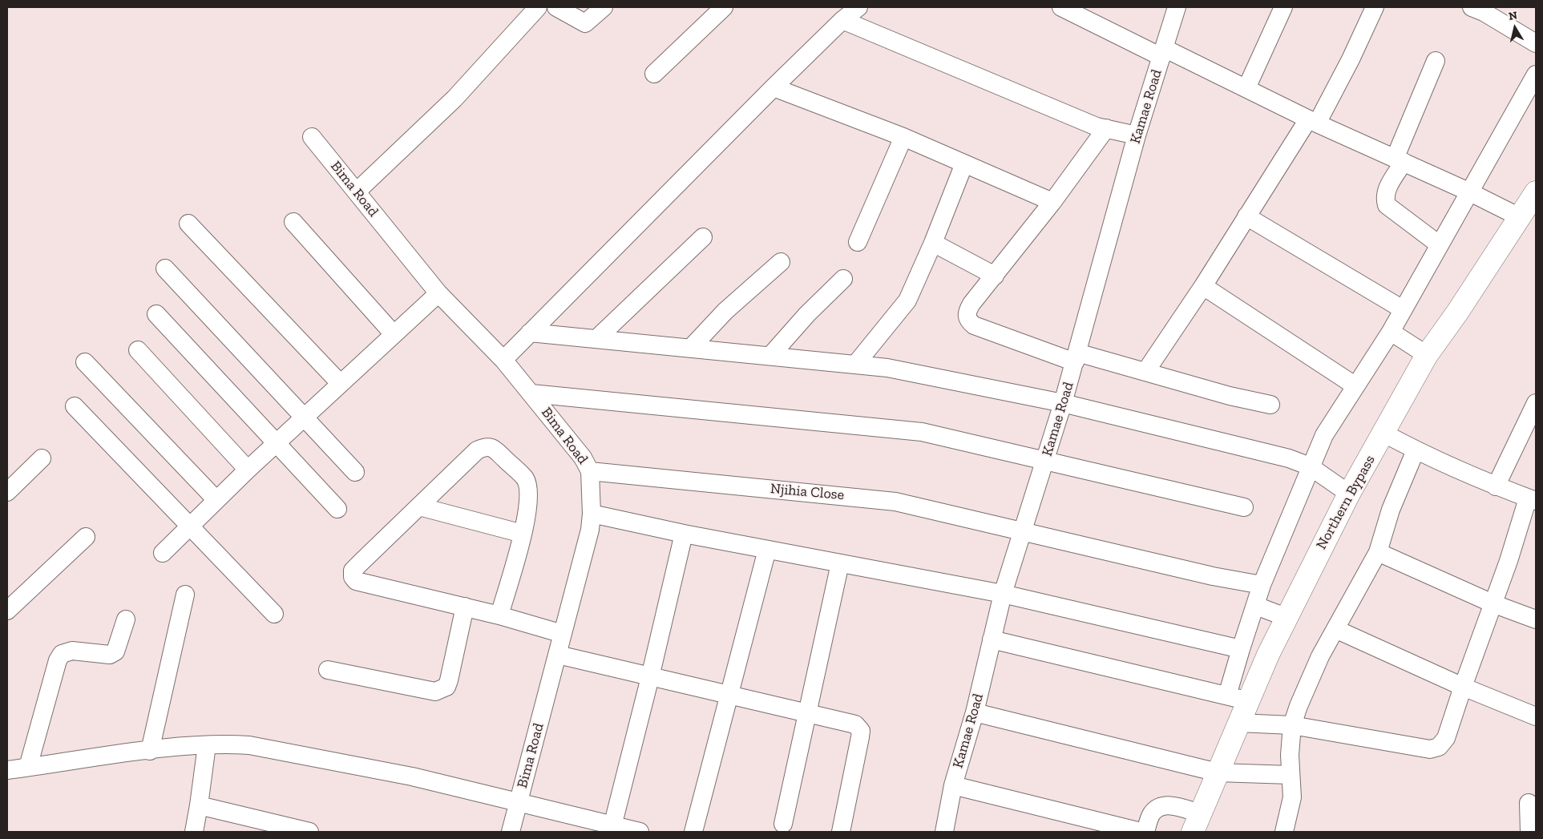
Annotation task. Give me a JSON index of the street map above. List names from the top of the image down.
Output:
{
  "streets": {
    "main road": ["Northern Bypass"],
    "street": ["Kamae Road", "Bima Road", "Njihia Close"]
  },
  "crossings": [
    ["Kamae Road", "Njihia Close"],
    ["Bima Road", "Njihia Close"]
  ],
  "north": "top"
}
